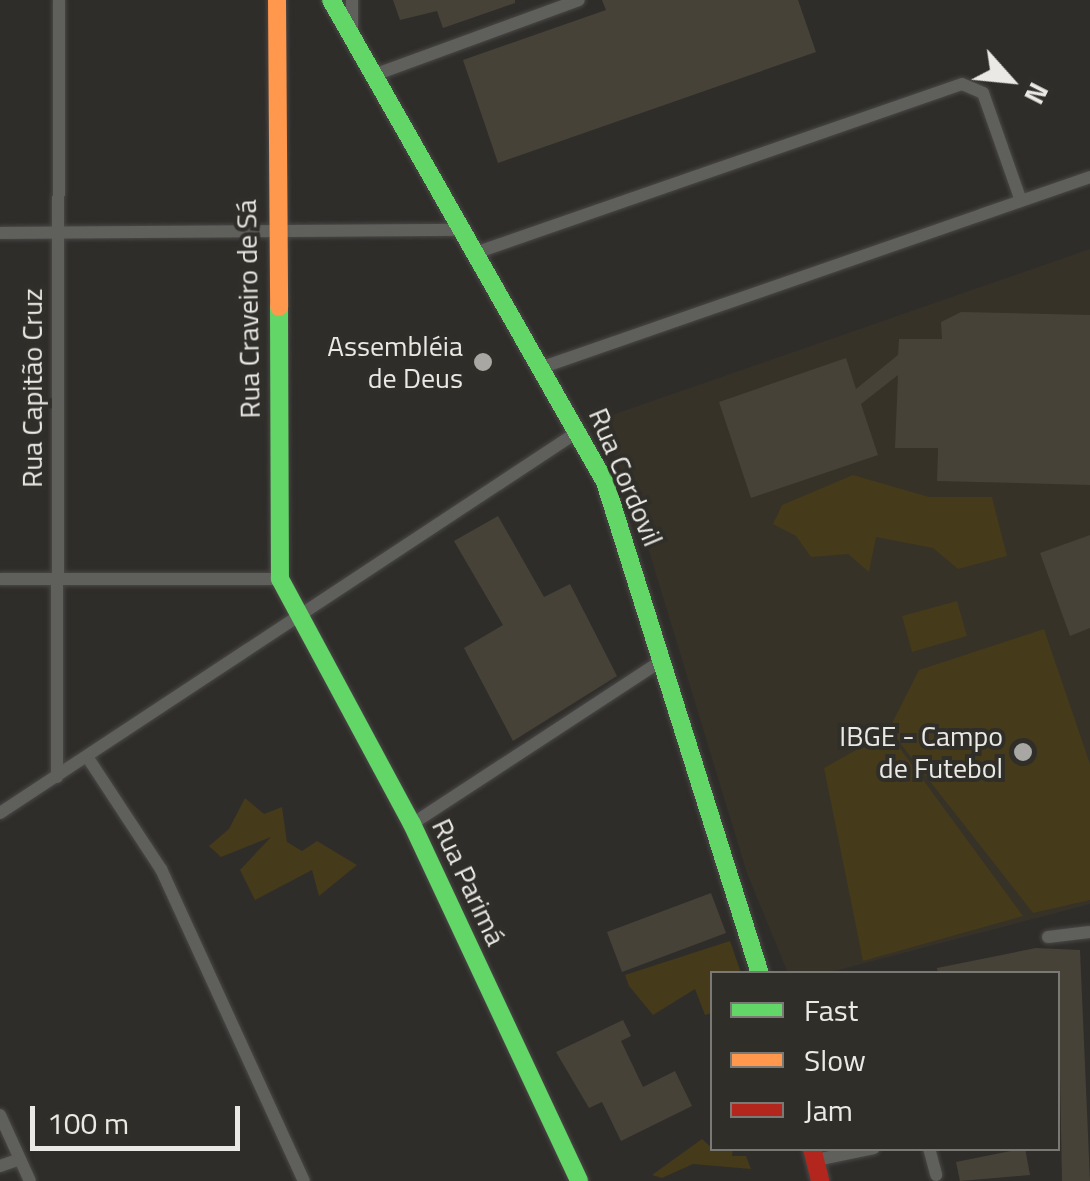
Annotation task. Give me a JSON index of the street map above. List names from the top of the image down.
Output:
{
  "streets": {
    "street": [
      "Rua Craveiro de Sá",
      "Rua Capitão Cruz",
      "Rua Cordovil",
      "Rua Parimá"
    ]
  },
  "crossings": [
    ["Rua Craveiro de Sá", "Rua Parimá"]
  ],
  "places": ["Assembléia de Deus", "IBGE - Campo de Futebol"],
  "legend": ["Fast", "Slow", "Jam"],
  "scale_bar": "100 m",
  "north": "bottom right"
}
